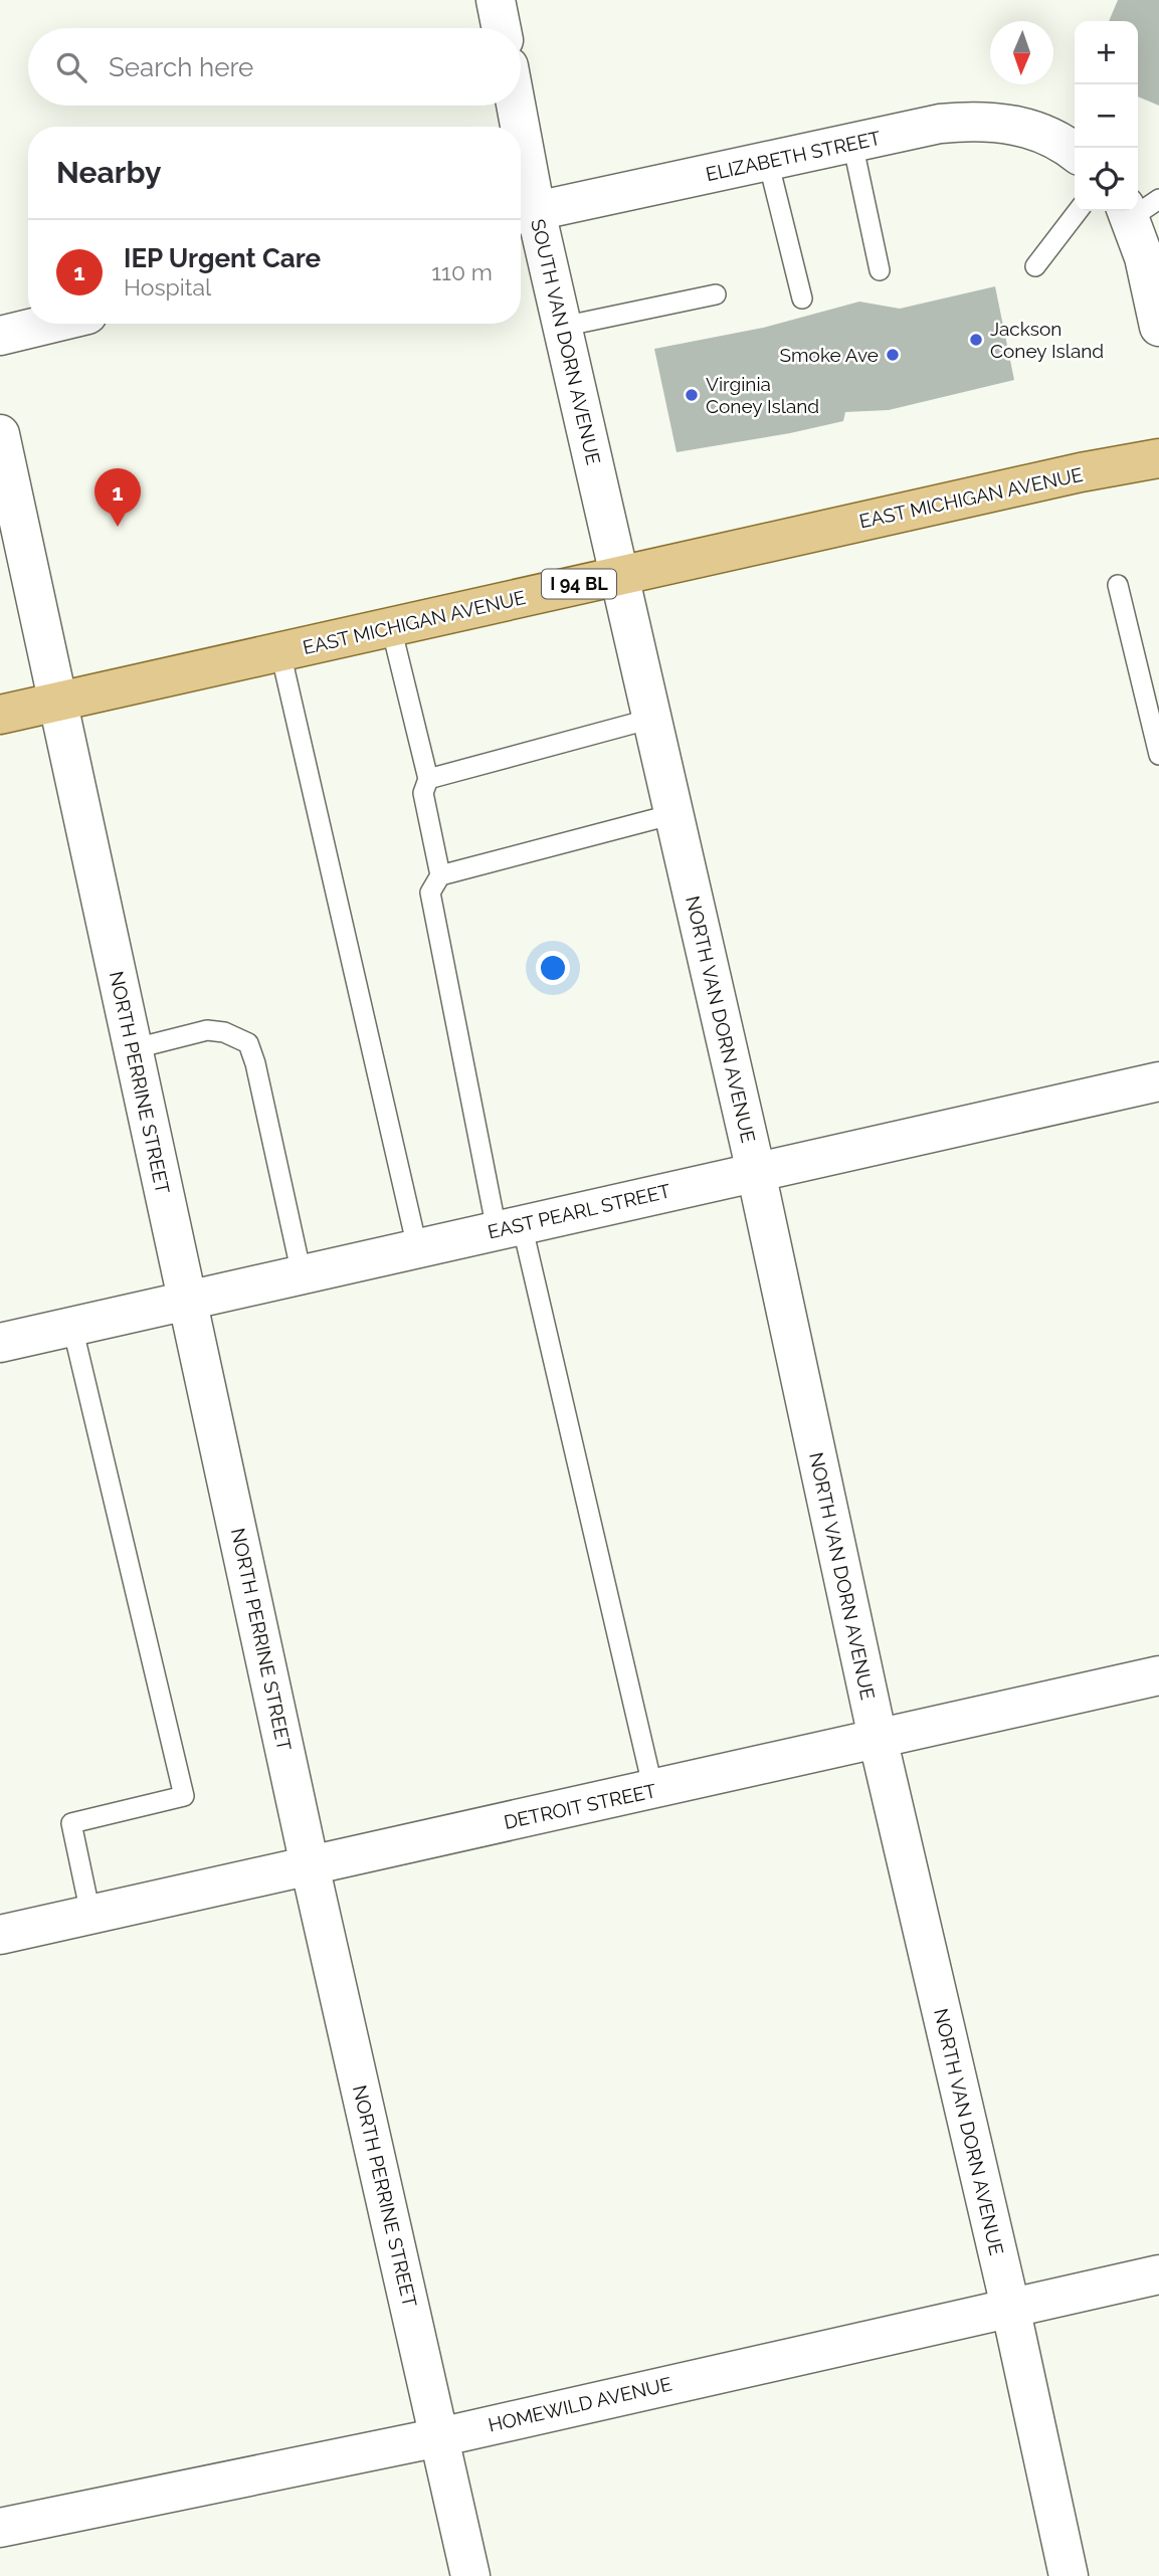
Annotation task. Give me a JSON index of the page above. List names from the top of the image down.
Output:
{
  "streets": {
    "main road": ["EAST MICHIGAN AVENUE", "I 94 BL"],
    "street": [
      "ELIZABETH STREET",
      "SOUTH VAN DORN AVENUE",
      "NORTH VAN DORN AVENUE",
      "NORTH PERRINE STREET",
      "EAST PEARL STREET",
      "DETROIT STREET",
      "HOMEWILD AVENUE"
    ]
  },
  "crossings": [
    ["ELIZABETH STREET", "SOUTH VAN DORN AVENUE"],
    ["SOUTH VAN DORN AVENUE", "EAST MICHIGAN AVENUE"],
    ["SOUTH VAN DORN AVENUE", "NORTH VAN DORN AVENUE"],
    ["EAST MICHIGAN AVENUE", "NORTH VAN DORN AVENUE"],
    ["EAST MICHIGAN AVENUE", "NORTH PERRINE STREET"],
    ["NORTH VAN DORN AVENUE", "EAST PEARL STREET"],
    ["NORTH VAN DORN AVENUE", "DETROIT STREET"],
    ["NORTH VAN DORN AVENUE", "HOMEWILD AVENUE"],
    ["NORTH PERRINE STREET", "EAST PEARL STREET"],
    ["NORTH PERRINE STREET", "DETROIT STREET"],
    ["NORTH PERRINE STREET", "HOMEWILD AVENUE"]
  ],
  "places": ["Jackson Coney Island", "Smoke Ave", "Virginia Coney Island"],
  "north": "bottom",
  "page": {
    "map_buttons": ["+", "−"],
    "search": "Search here",
    "heading": "Nearby",
    "list": [
      {
        "mark": "1",
        "name": "IEP Urgent Care",
        "note": "Hospital",
        "value": "110 m"
      }
    ],
    "pins": "1"
  }
}
